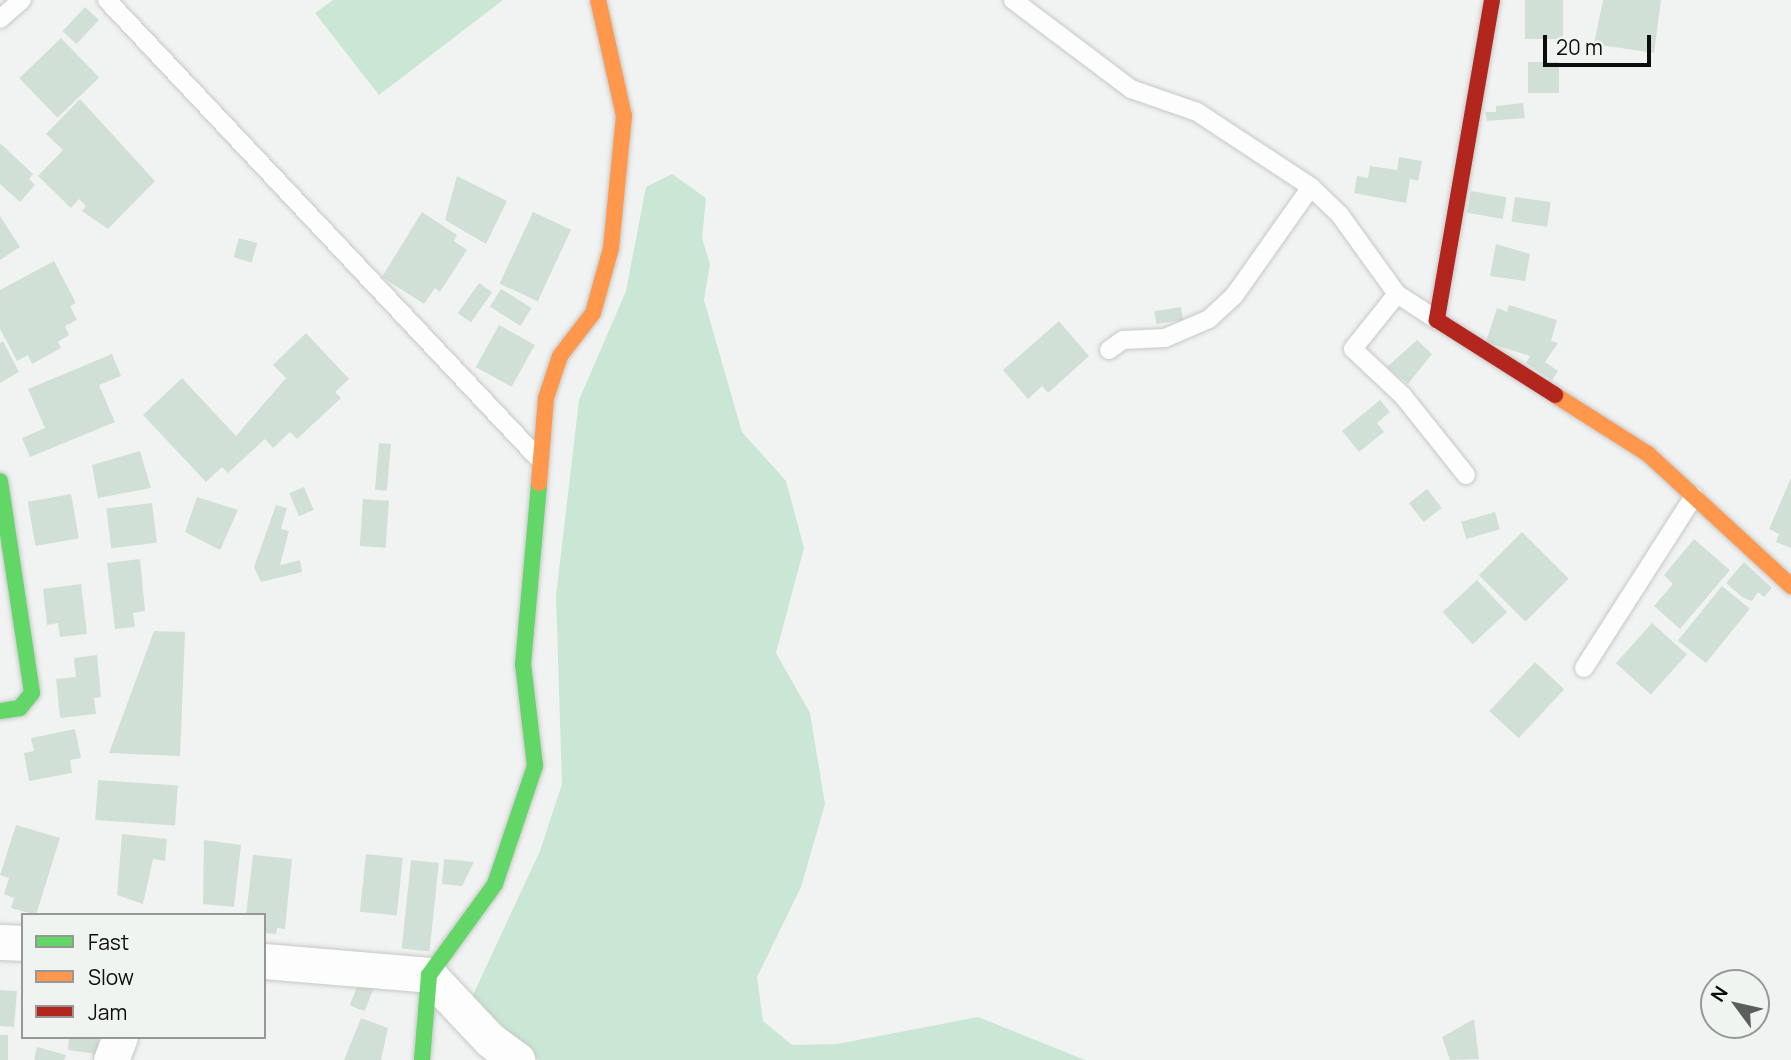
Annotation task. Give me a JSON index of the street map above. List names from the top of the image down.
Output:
{
  "legend": ["Fast", "Slow", "Jam"],
  "scale_bar": "20 m",
  "north": "top left"
}
